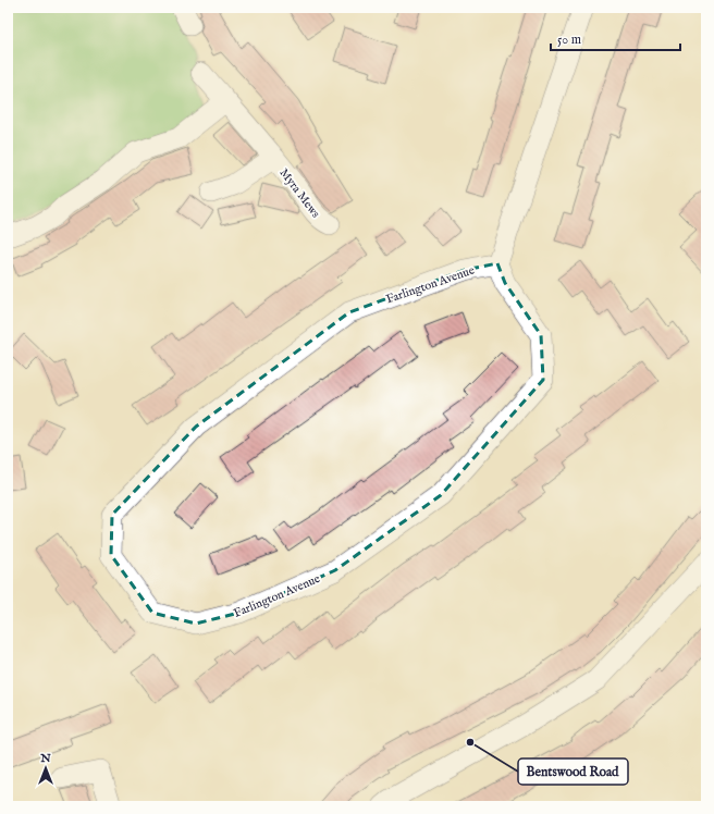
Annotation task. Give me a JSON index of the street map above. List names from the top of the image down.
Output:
{
  "streets": {
    "street": ["Myra Mews", "Farlington Avenue"]
  },
  "places": ["Bentswood Road"],
  "scale_bar": "50 m",
  "north": "top"
}
